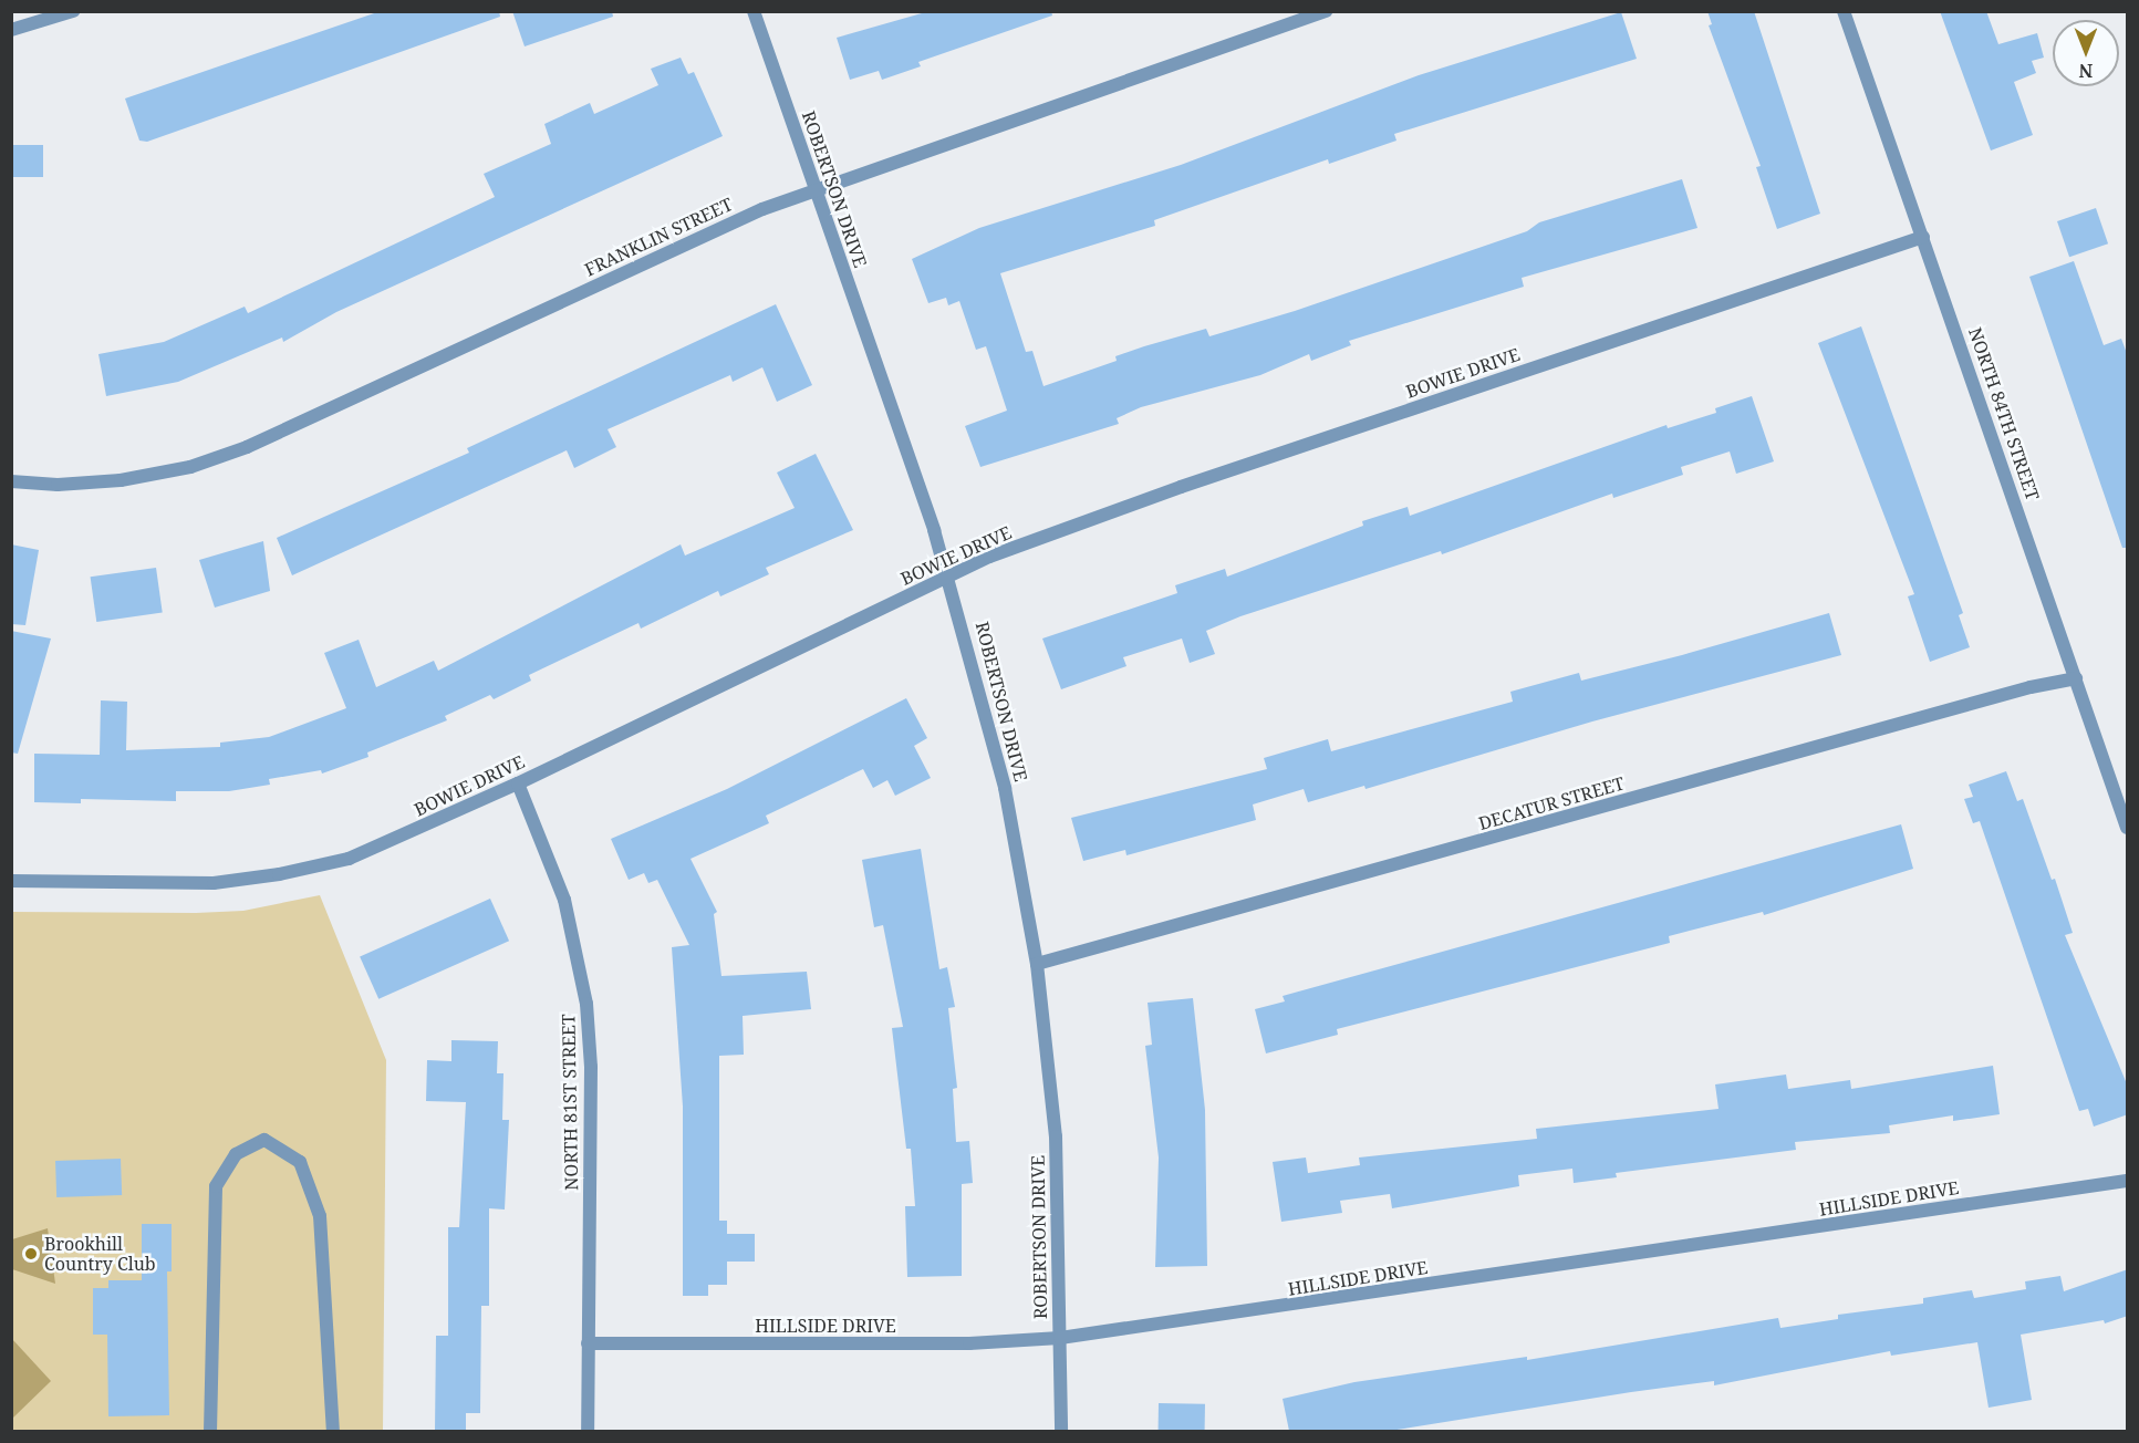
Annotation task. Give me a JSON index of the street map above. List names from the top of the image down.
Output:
{
  "streets": {
    "street": [
      "ROBERTSON DRIVE",
      "FRANKLIN STREET",
      "BOWIE DRIVE",
      "NORTH 84TH STREET",
      "DECATUR STREET",
      "NORTH 81ST STREET",
      "HILLSIDE DRIVE"
    ]
  },
  "crossings": [
    ["ROBERTSON DRIVE", "FRANKLIN STREET"],
    ["ROBERTSON DRIVE", "BOWIE DRIVE"],
    ["ROBERTSON DRIVE", "DECATUR STREET"],
    ["ROBERTSON DRIVE", "HILLSIDE DRIVE"],
    ["BOWIE DRIVE", "NORTH 84TH STREET"],
    ["BOWIE DRIVE", "NORTH 81ST STREET"],
    ["NORTH 84TH STREET", "DECATUR STREET"],
    ["NORTH 81ST STREET", "HILLSIDE DRIVE"]
  ],
  "places": ["Brookhill Country Club"],
  "north": "bottom"
}
